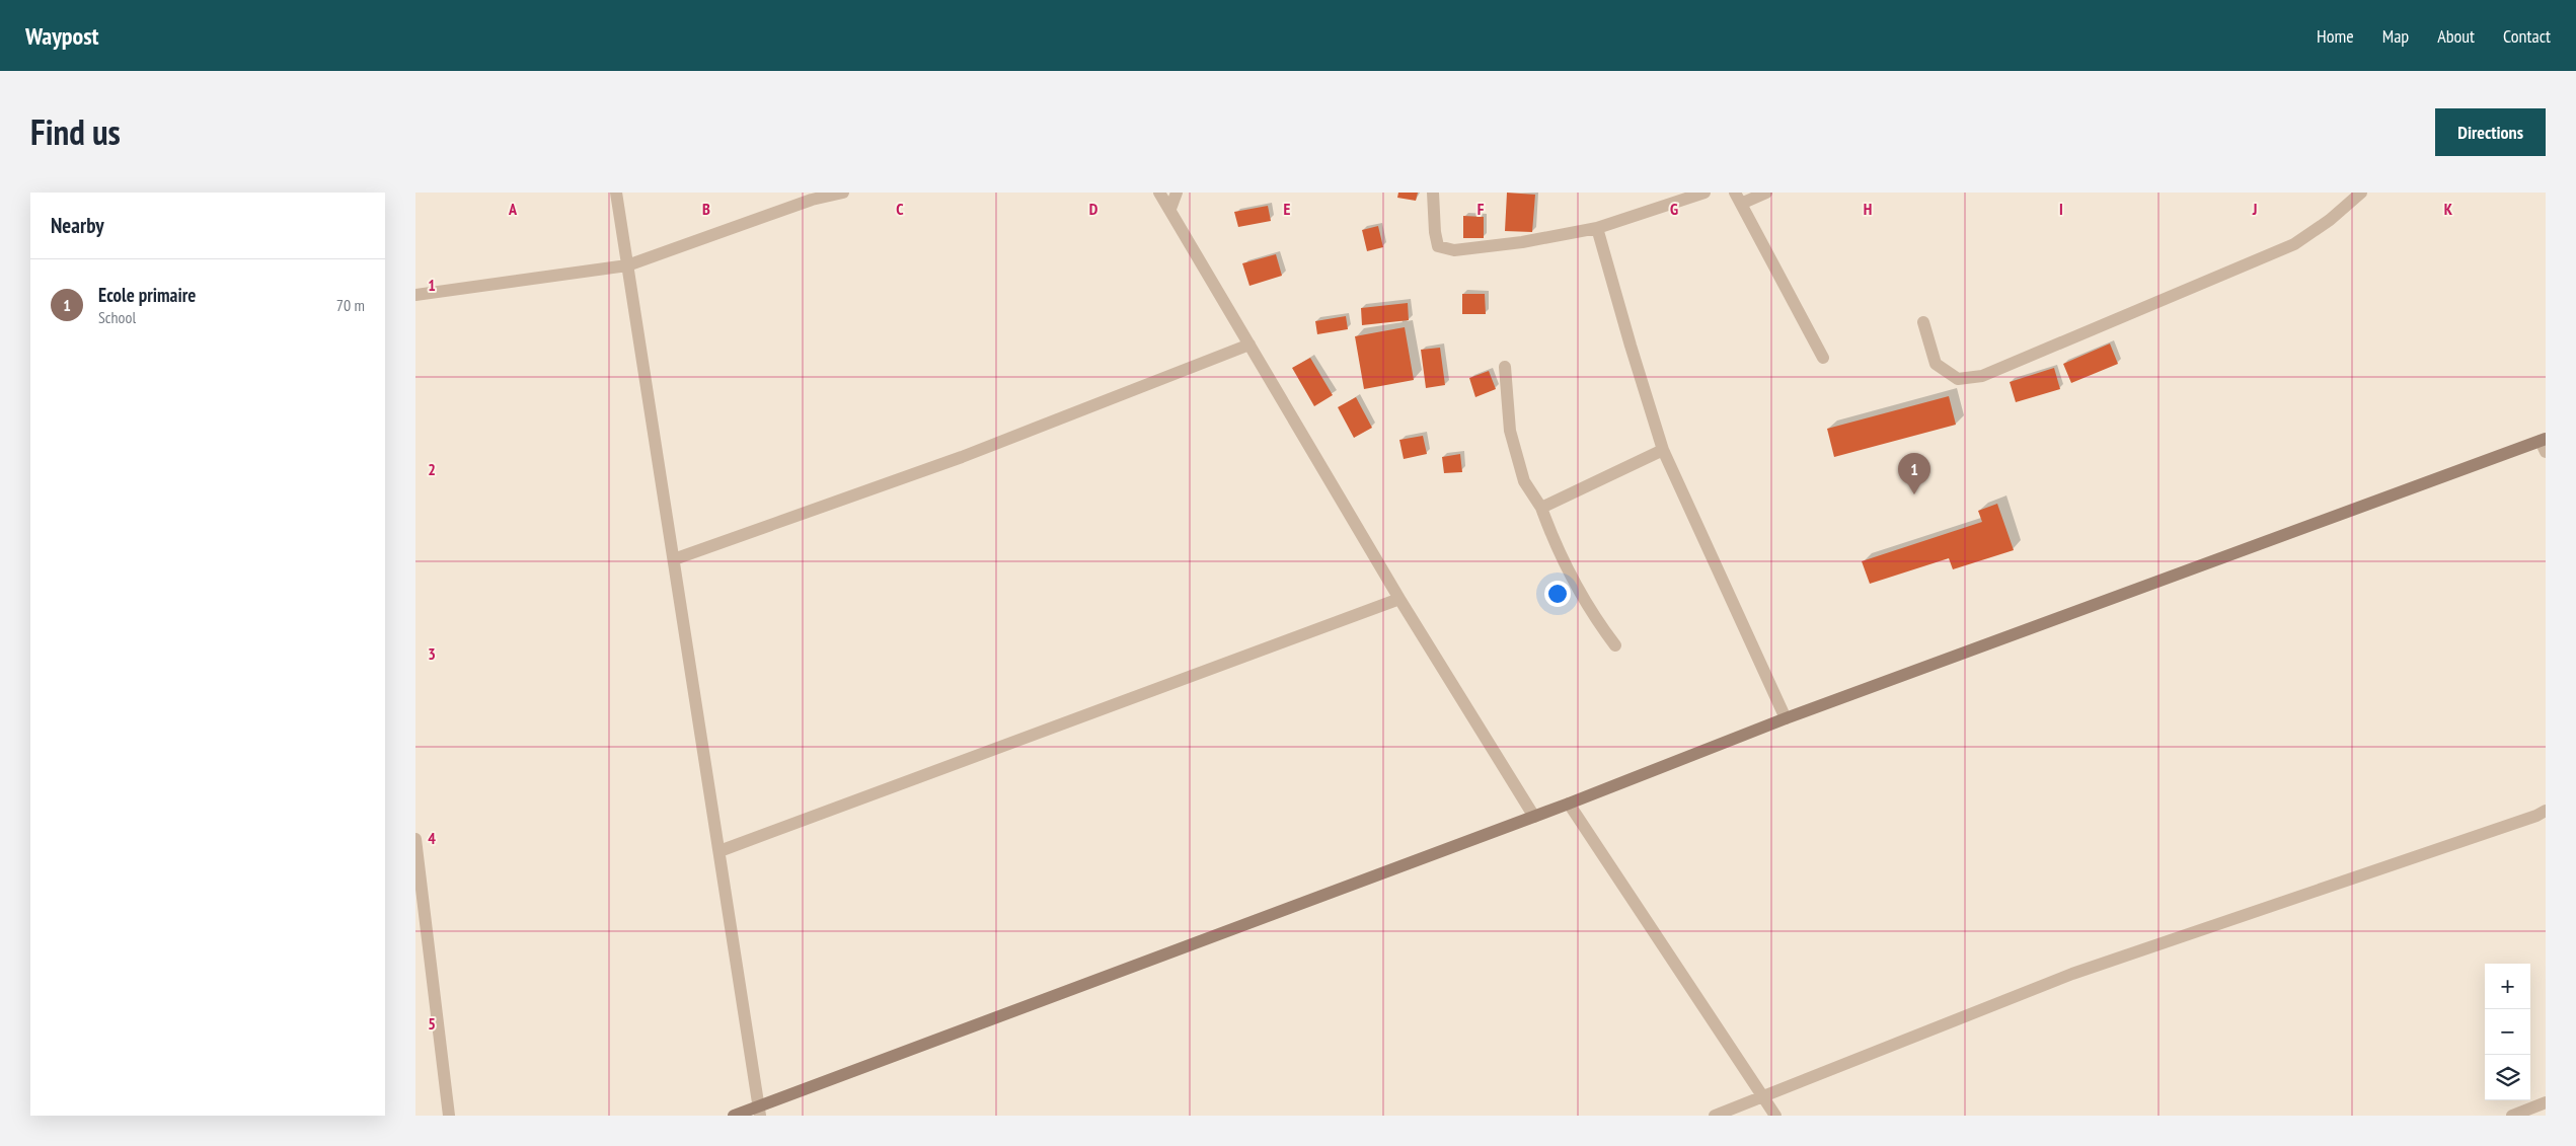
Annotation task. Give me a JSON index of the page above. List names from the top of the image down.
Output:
{
  "page": {
    "header": "Waypost",
    "nav": [
      "Home",
      "Map",
      "About",
      "Contact"
    ],
    "title": "Find us",
    "buttons": "Directions",
    "heading": "Nearby",
    "list": [
      {
        "mark": "1",
        "name": "Ecole primaire",
        "note": "School",
        "value": "70 m"
      }
    ],
    "pins": "1",
    "map_buttons": ["+", "−"]
  },
  "grid": {
    "columns": [
      "A",
      "B",
      "C",
      "D",
      "E",
      "F",
      "G",
      "H",
      "I",
      "J",
      "K"
    ],
    "rows": [
      "1",
      "2",
      "3",
      "4",
      "5"
    ]
  }
}
